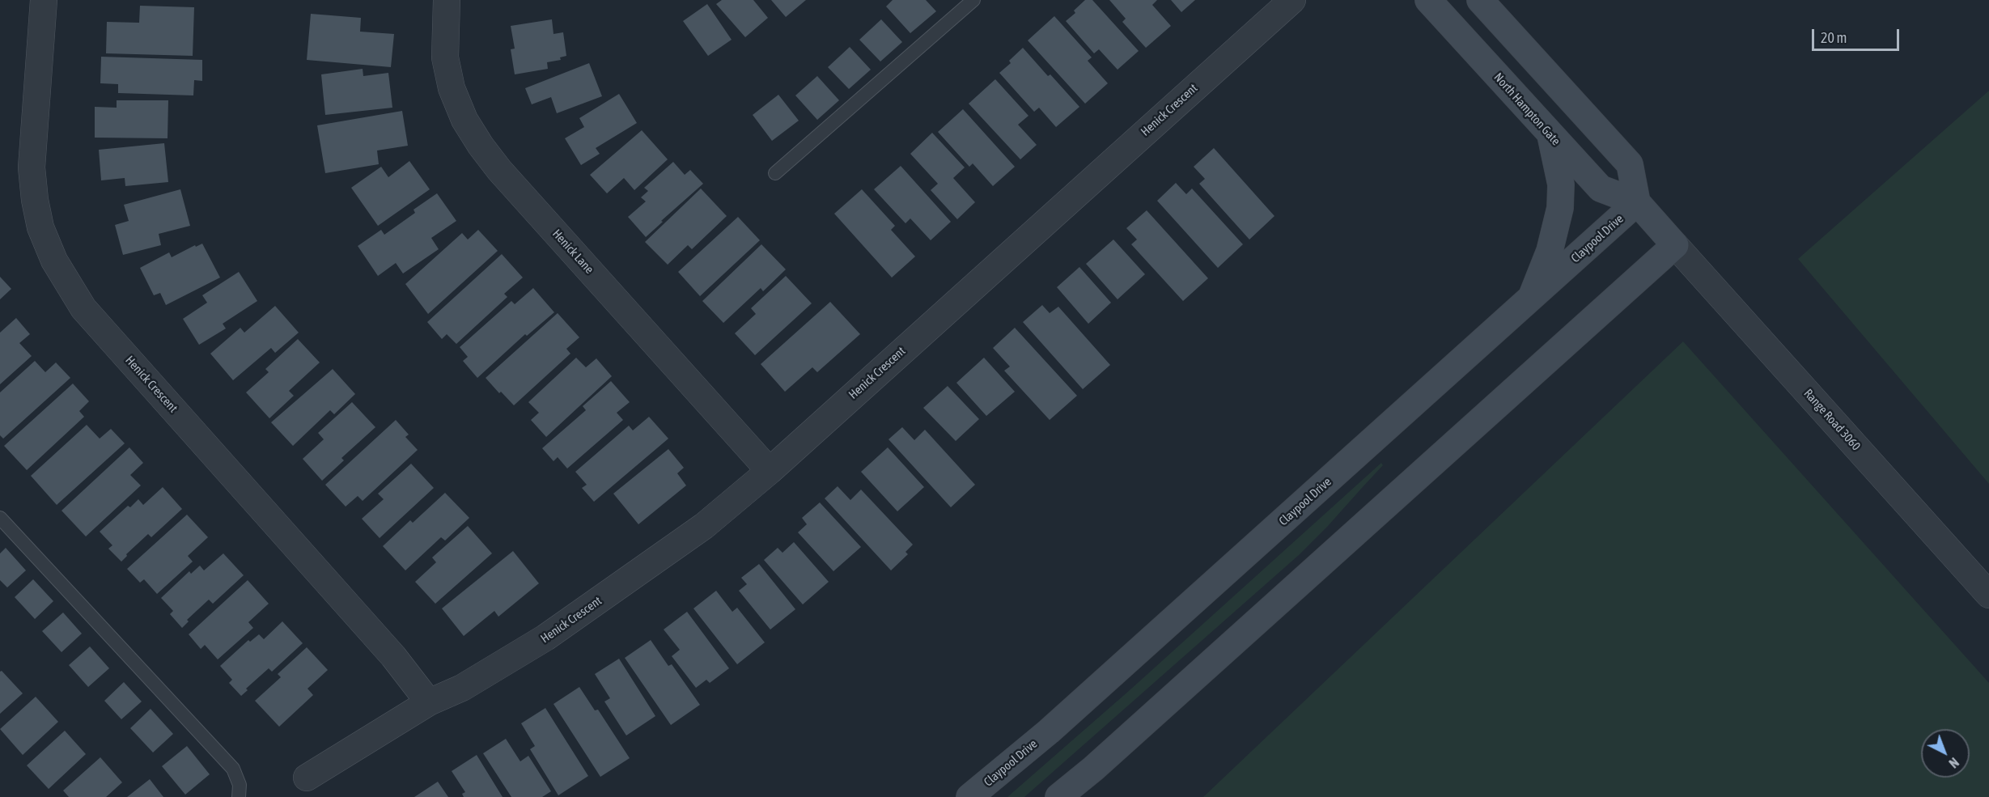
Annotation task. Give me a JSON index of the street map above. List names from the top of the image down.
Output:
{
  "streets": {
    "main road": ["North Hampton Gate", "Claypool Drive"],
    "street": ["Henick Crescent", "Henick Lane", "Range Road 3060"]
  },
  "crossings": [
    ["North Hampton Gate", "Claypool Drive"],
    ["North Hampton Gate", "Range Road 3060"],
    ["Henick Crescent", "Henick Lane"]
  ],
  "scale_bar": "20 m",
  "north": "bottom right"
}
